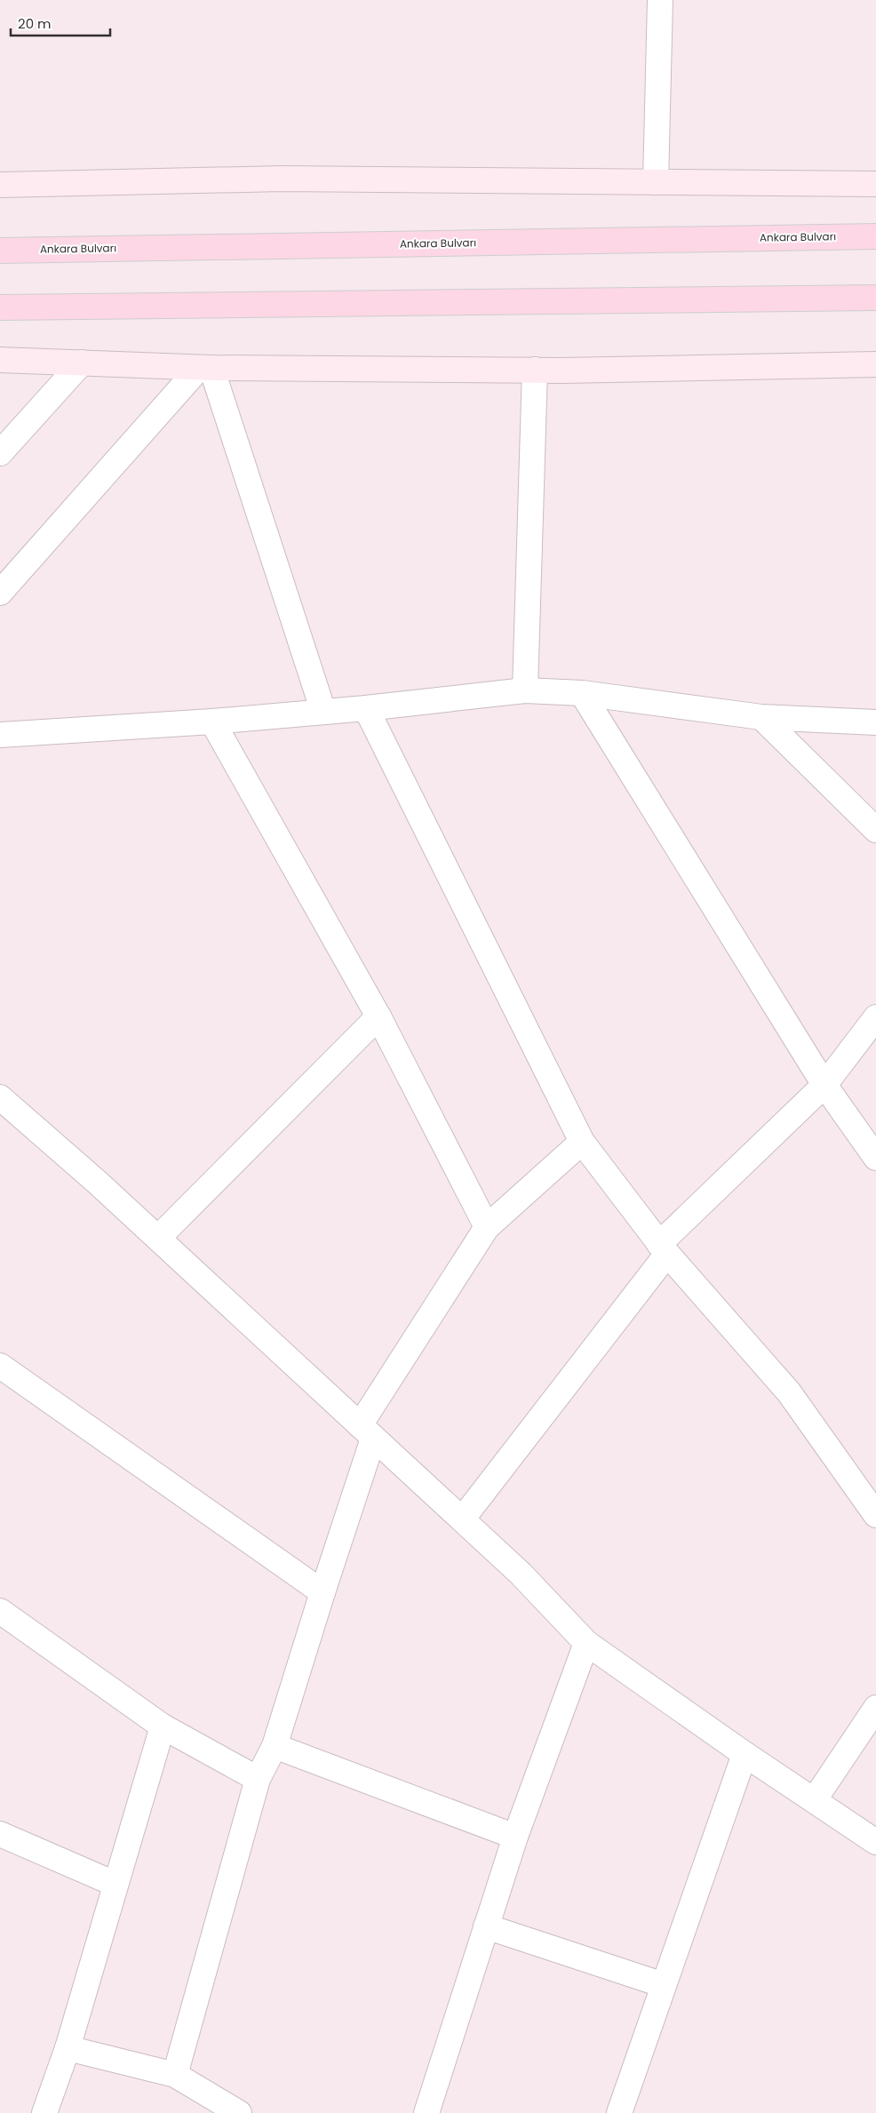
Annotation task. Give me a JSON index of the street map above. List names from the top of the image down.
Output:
{
  "streets": {
    "main road": ["Ankara Bulvarı"]
  },
  "scale_bar": "20 m"
}
